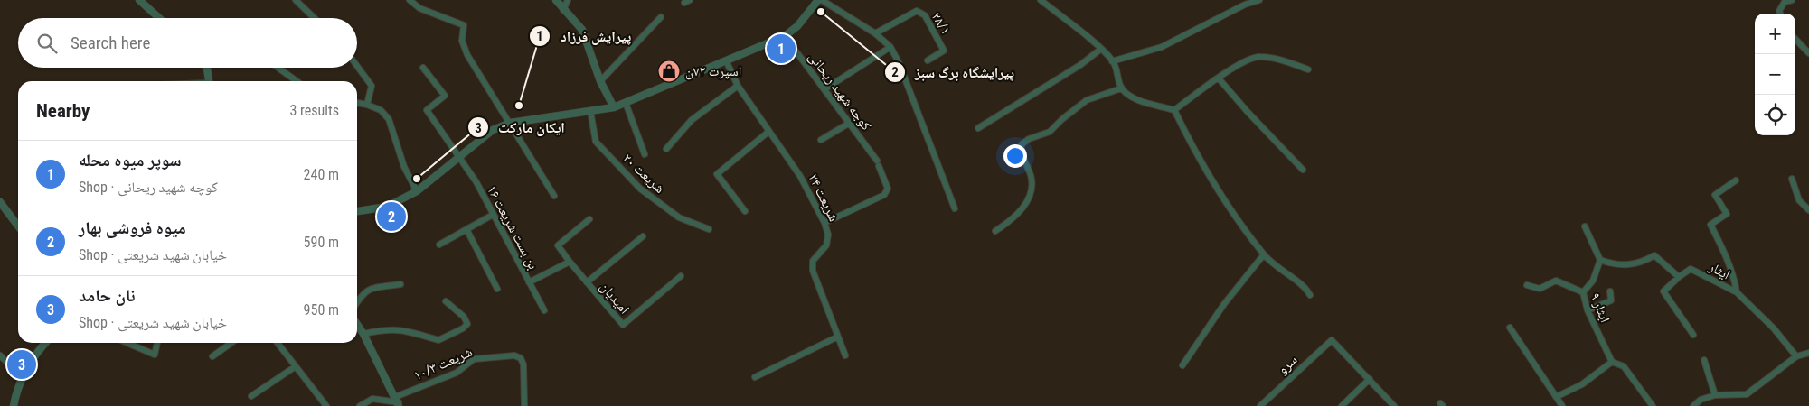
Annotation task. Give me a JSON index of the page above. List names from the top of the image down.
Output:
{
  "streets": {
    "street": [
      "۲۸/۱",
      "کوچه شهید ریحانی",
      "شریعت ۲۰",
      "شریعت ۲۴",
      "بن بست شریعت ۱۶",
      "ایثار",
      "امیدیان",
      "ایثار ۹",
      "شریعت ۱۰/۳",
      "سرو"
    ]
  },
  "crossings": [
    ["کوچه شهید ریحانی", "شریعت ۲۴"]
  ],
  "places": {
    "other": ["پیرایشگاه برگ سبز", "پیرایش فرزاد", "ایکان مارکت"],
    "shop": ["اسپرت ۷۲ن"]
  },
  "page": {
    "map_buttons": ["+", "−"],
    "search": "Search here",
    "pins": ["1", "2", "3"],
    "heading": ["Nearby", "3 results"],
    "list": [
      {
        "mark": "1",
        "name": "سوپر میوه محله",
        "note": "Shop · کوچه شهید ریحانی",
        "value": "240 m"
      },
      {
        "mark": "2",
        "name": "میوه فروشی بهار",
        "note": "Shop · خیابان شهید شریعتی",
        "value": "590 m"
      },
      {
        "mark": "3",
        "name": "نان حامد",
        "note": "Shop · خیابان شهید شریعتی",
        "value": "950 m"
      }
    ]
  }
}
